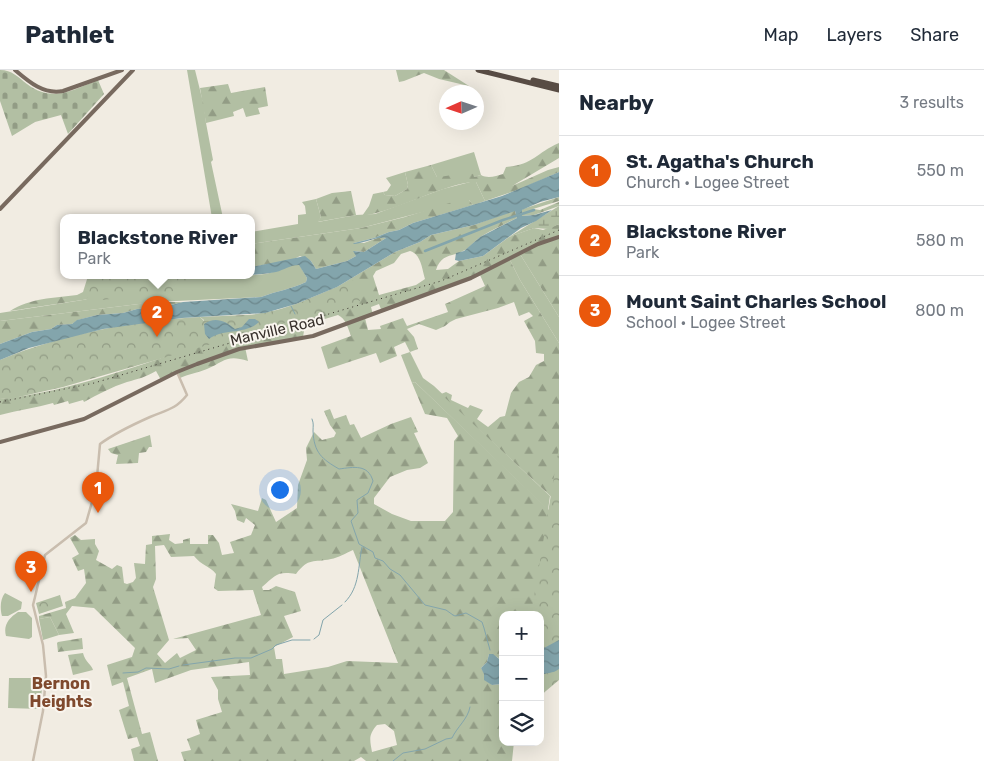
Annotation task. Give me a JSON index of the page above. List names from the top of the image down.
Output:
{
  "streets": {
    "main road": ["Manville Road"]
  },
  "districts": ["Bernon Heights"],
  "north": "left",
  "page": {
    "header": "Pathlet",
    "nav": ["Map", "Layers", "Share"],
    "heading": ["Nearby", "3 results"],
    "list": [
      {
        "mark": "1",
        "name": "St. Agatha's Church",
        "note": "Church · Logee Street",
        "value": "550 m"
      },
      {
        "mark": "2",
        "name": "Blackstone River",
        "note": "Park",
        "value": "580 m"
      },
      {
        "mark": "3",
        "name": "Mount Saint Charles School",
        "note": "School · Logee Street",
        "value": "800 m"
      }
    ],
    "popup": ["Blackstone River", "Park"],
    "pins": ["2", "1", "3"],
    "map_buttons": ["+", "−"]
  }
}
